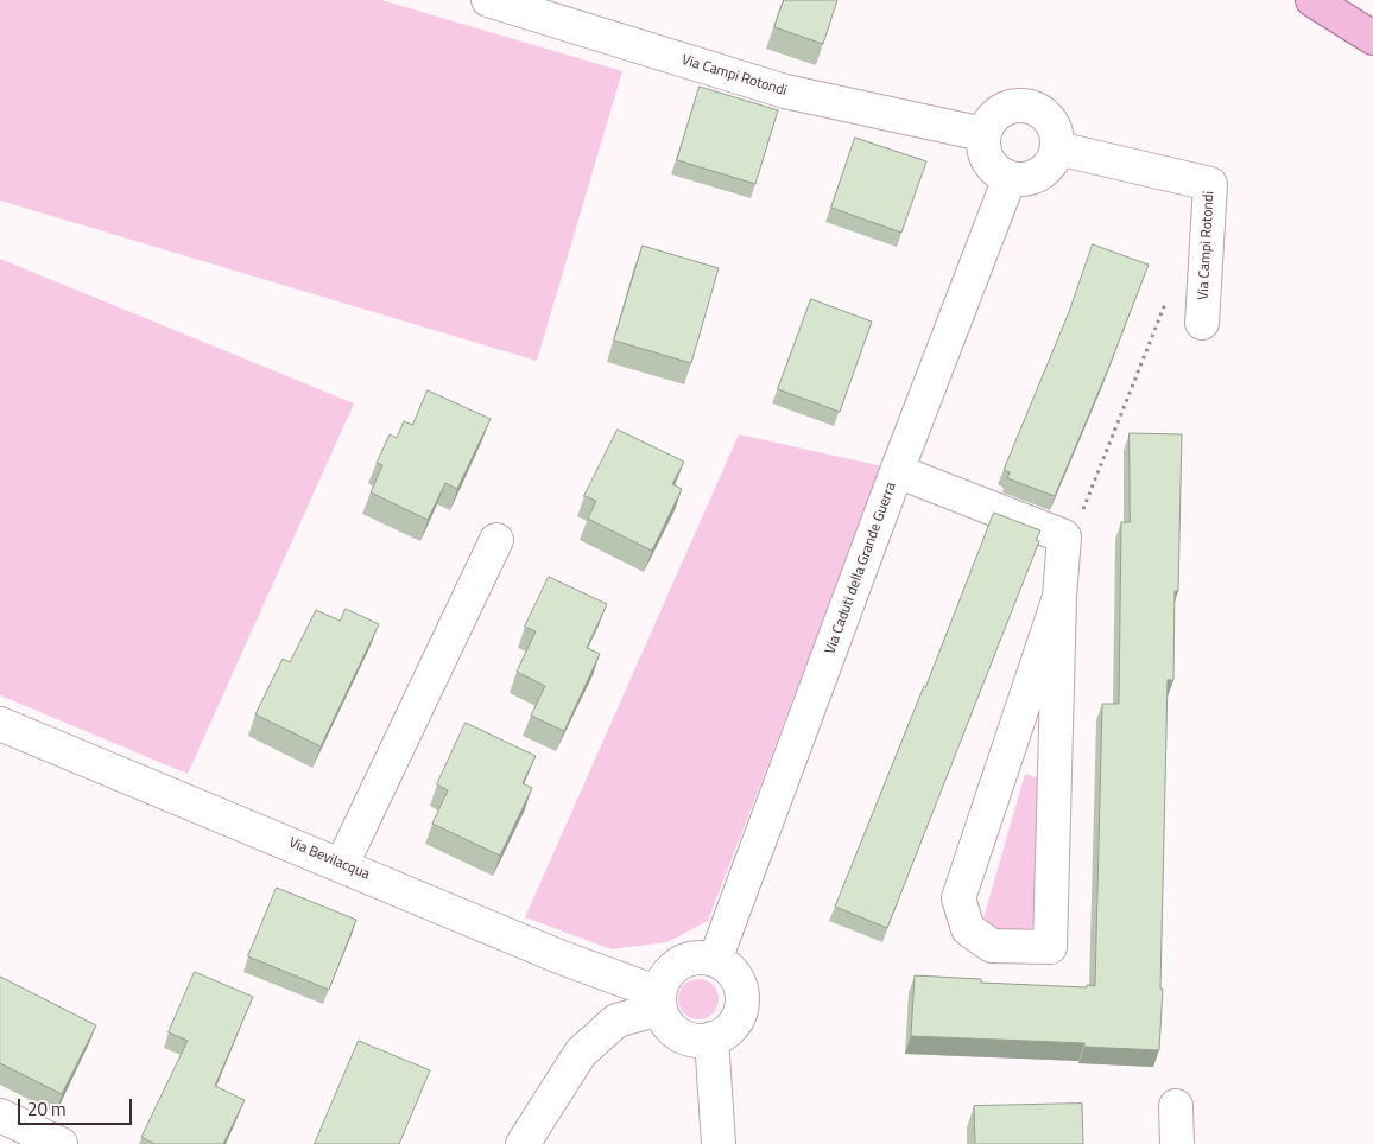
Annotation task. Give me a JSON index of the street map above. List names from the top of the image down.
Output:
{
  "streets": {
    "street": ["Via Campi Rotondi", "Via Caduti della Grande Guerra", "Via Bevilacqua"]
  },
  "crossings": [
    ["Via Campi Rotondi", "Via Caduti della Grande Guerra"],
    ["Via Caduti della Grande Guerra", "Via Bevilacqua"]
  ],
  "scale_bar": "20 m"
}
